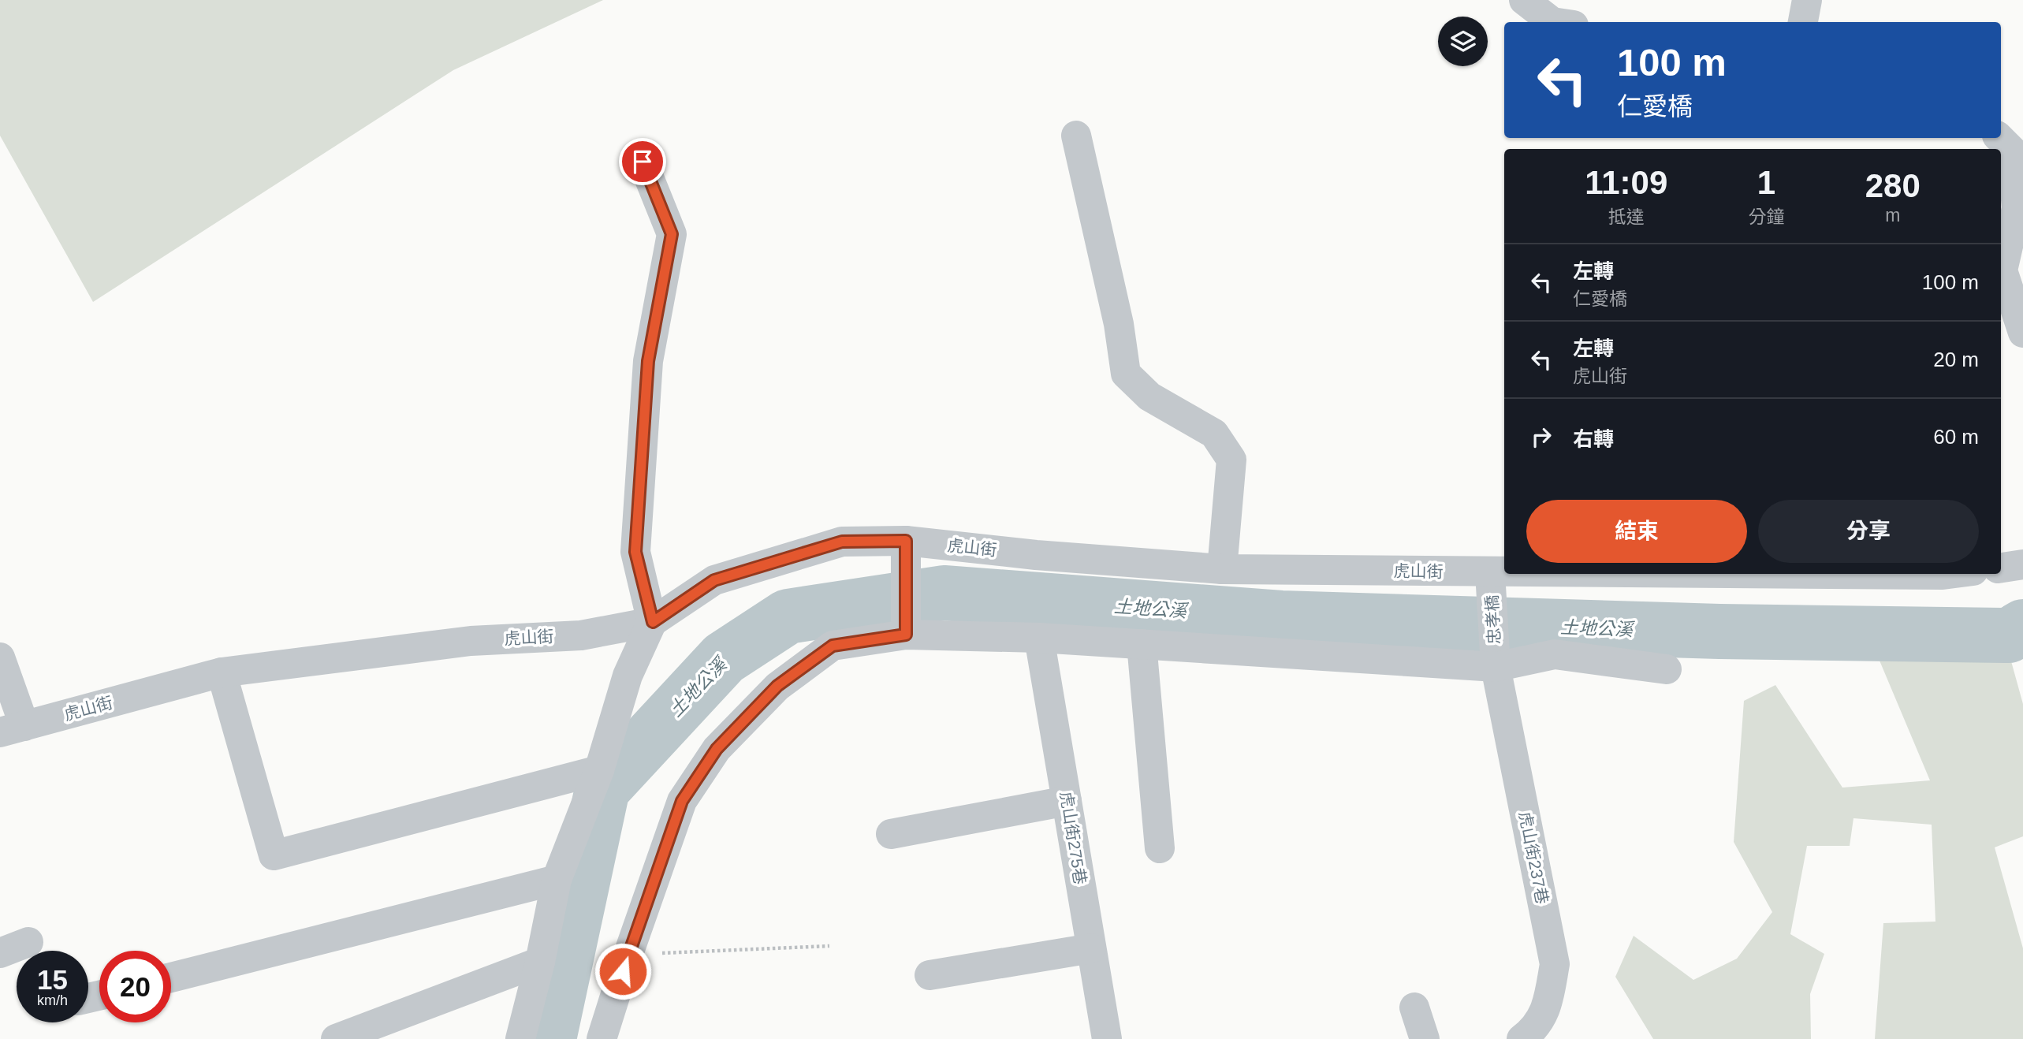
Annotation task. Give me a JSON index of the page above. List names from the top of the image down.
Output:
{
  "streets": {
    "street": [
      "虎山街",
      "忠孝橋",
      "虎山街275巷",
      "虎山街237巷"
    ]
  },
  "crossings": [
    ["虎山街", "忠孝橋"],
    ["忠孝橋", "虎山街237巷"]
  ],
  "water": ["土地公溪"],
  "page": {
    "turn": ["100 m", "仁愛橋"],
    "eta": [
      "11:09",
      "抵達",
      "1",
      "分鐘",
      "280",
      "m"
    ],
    "list": [
      {
        "name": "左轉",
        "note": "仁愛橋",
        "value": "100 m"
      },
      {
        "name": "左轉",
        "note": "虎山街",
        "value": "20 m"
      },
      {
        "name": "右轉",
        "value": "60 m"
      }
    ],
    "buttons": ["結束", "分享"],
    "speed": "15 km/h",
    "limit": "20"
  }
}
